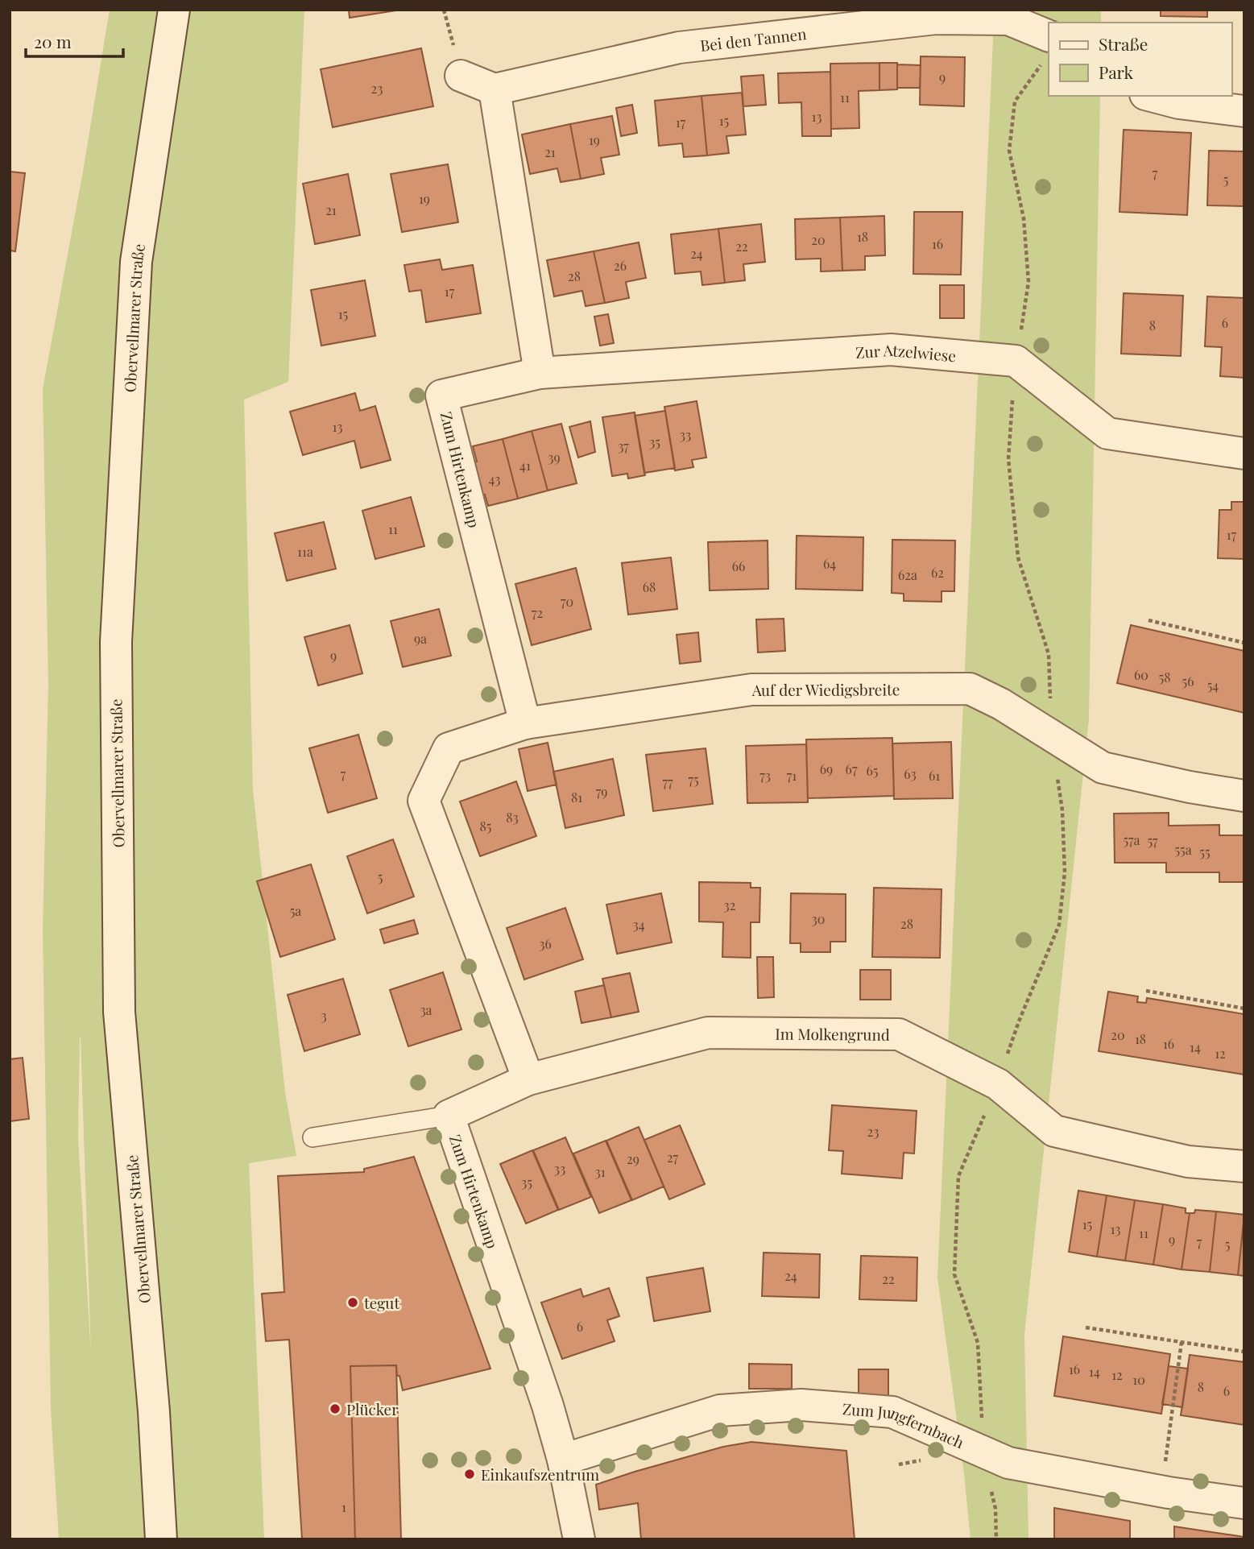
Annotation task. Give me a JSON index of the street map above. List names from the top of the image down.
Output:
{
  "streets": {
    "street": [
      "Bei den Tannen",
      "Obervellmarer Straße",
      "Zur Atzelwiese",
      "Zum Hirtenkamp",
      "Auf der Wiedigsbreite",
      "Im Molkengrund",
      "Zum Jungfernbach"
    ]
  },
  "crossings": [
    ["Zur Atzelwiese", "Zum Hirtenkamp"],
    ["Zum Hirtenkamp", "Auf der Wiedigsbreite"],
    ["Zum Hirtenkamp", "Im Molkengrund"],
    ["Zum Hirtenkamp", "Zum Jungfernbach"],
    ["Auf der Wiedigsbreite", "Im Molkengrund"]
  ],
  "places": ["tegut", "Plücker", "Einkaufszentrum"],
  "house_numbers": [
    "9",
    "23",
    "11",
    "13",
    "15",
    "17",
    "19",
    "21",
    "7",
    "5",
    "19",
    "21",
    "18",
    "20",
    "16",
    "22",
    "24",
    "26",
    "28",
    "17",
    "15",
    "6",
    "8",
    "13",
    "33",
    "35",
    "37",
    "39",
    "41",
    "43",
    "11",
    "17",
    "11a",
    "64",
    "66",
    "62",
    "62a",
    "68",
    "70",
    "72",
    "9a",
    "9",
    "60",
    "58",
    "56",
    "54",
    "69",
    "67",
    "65",
    "7",
    "63",
    "73",
    "71",
    "61",
    "75",
    "77",
    "79",
    "81",
    "83",
    "85",
    "57a",
    "57",
    "55a",
    "55",
    "5",
    "32",
    "5a",
    "30",
    "28",
    "34",
    "36",
    "3a",
    "3",
    "20",
    "18",
    "16",
    "14",
    "12",
    "23",
    "27",
    "29",
    "33",
    "31",
    "35",
    "15",
    "13",
    "11",
    "9",
    "7",
    "5",
    "24",
    "22",
    "6",
    "16",
    "14",
    "12",
    "10",
    "8",
    "6",
    "1"
  ],
  "legend": ["Straße", "Park"],
  "scale_bar": "20 m"
}
